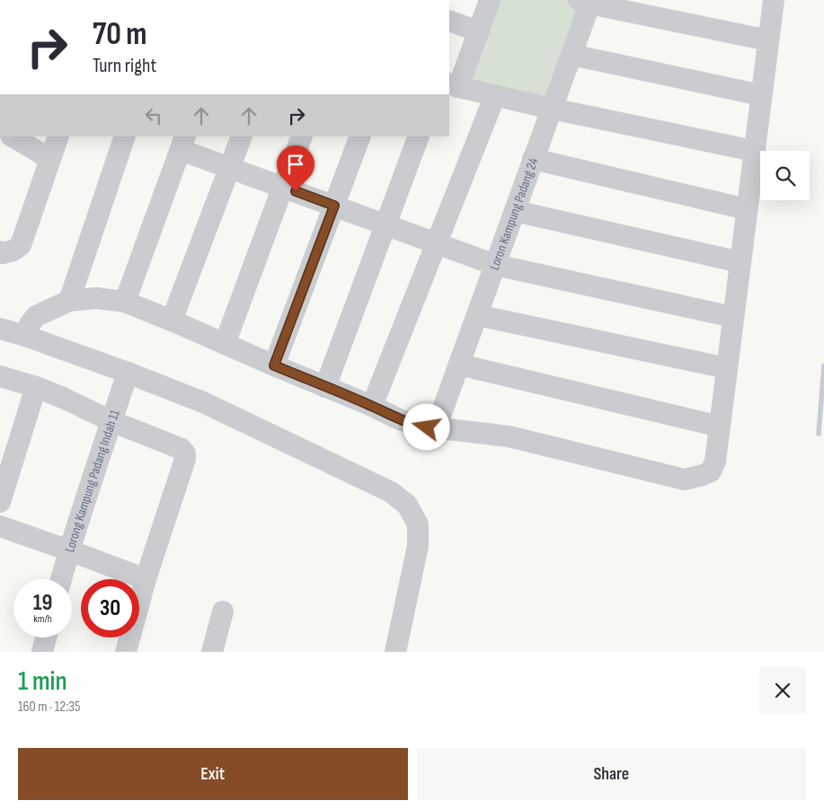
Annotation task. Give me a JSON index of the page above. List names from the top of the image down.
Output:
{
  "streets": {
    "street": ["Loron Kampung Padang 24", "Lorong Kampung Padang Indah 11"]
  },
  "page": {
    "turn": ["70 m", "Turn right"],
    "speed": "19 km/h",
    "limit": "30",
    "heading": ["1 min", "160 m · 12:35"],
    "buttons": ["Exit", "Share"]
  }
}
